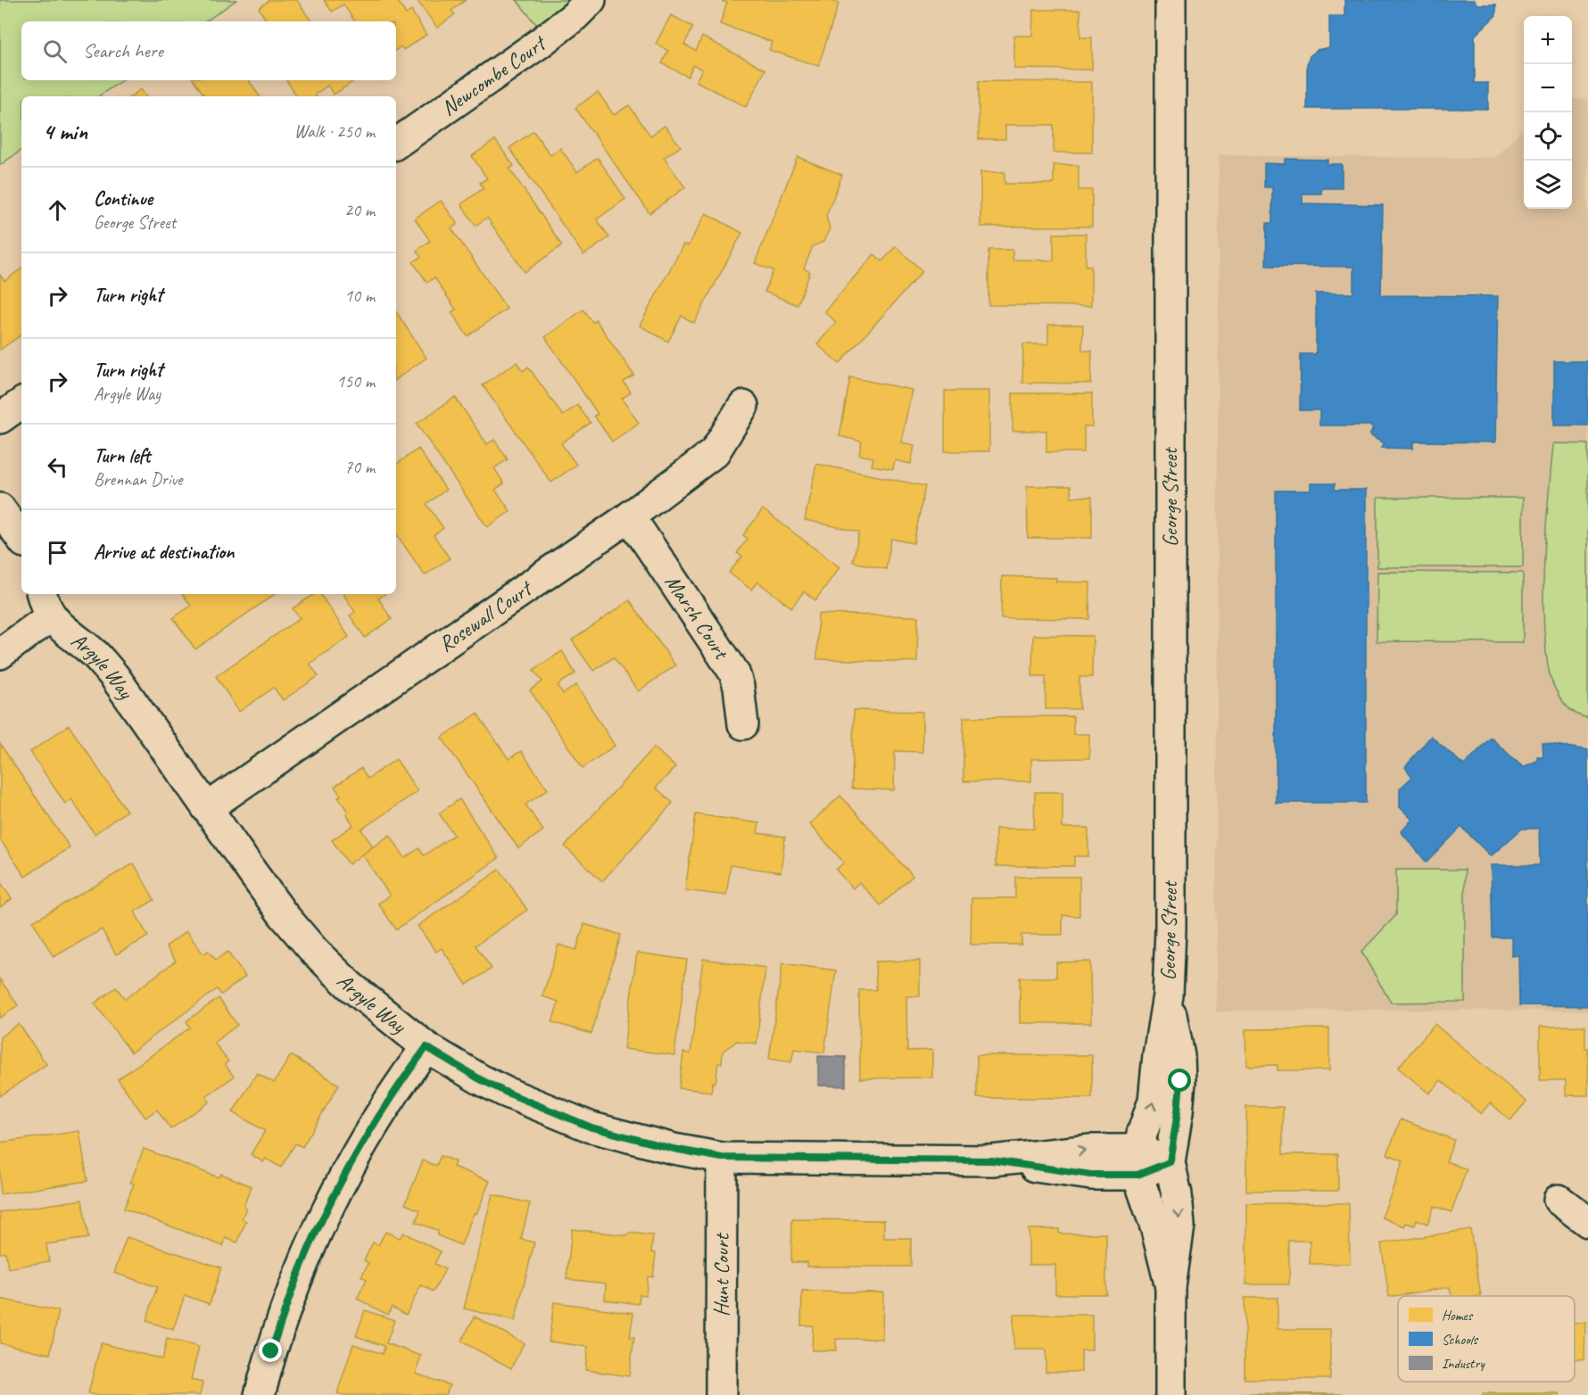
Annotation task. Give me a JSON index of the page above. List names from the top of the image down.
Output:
{
  "streets": {
    "street": [
      "Newcombe Court",
      "George Street",
      "Marsh Court",
      "Rosewall Court",
      "Argyle Way",
      "Hunt Court"
    ]
  },
  "crossings": [
    ["George Street", "Argyle Way"],
    ["Marsh Court", "Rosewall Court"],
    ["Rosewall Court", "Argyle Way"],
    ["Argyle Way", "Hunt Court"]
  ],
  "legend": ["Homes", "Schools", "Industry"],
  "page": {
    "map_buttons": ["+", "−"],
    "search": "Search here",
    "heading": ["4 min", "Walk · 250 m"],
    "list": [
      ["Continue", "George Street", "20 m"],
      ["Turn right", "10 m"],
      ["Turn right", "Argyle Way", "150 m"],
      ["Turn left", "Brennan Drive", "70 m"],
      "Arrive at destination"
    ]
  }
}
